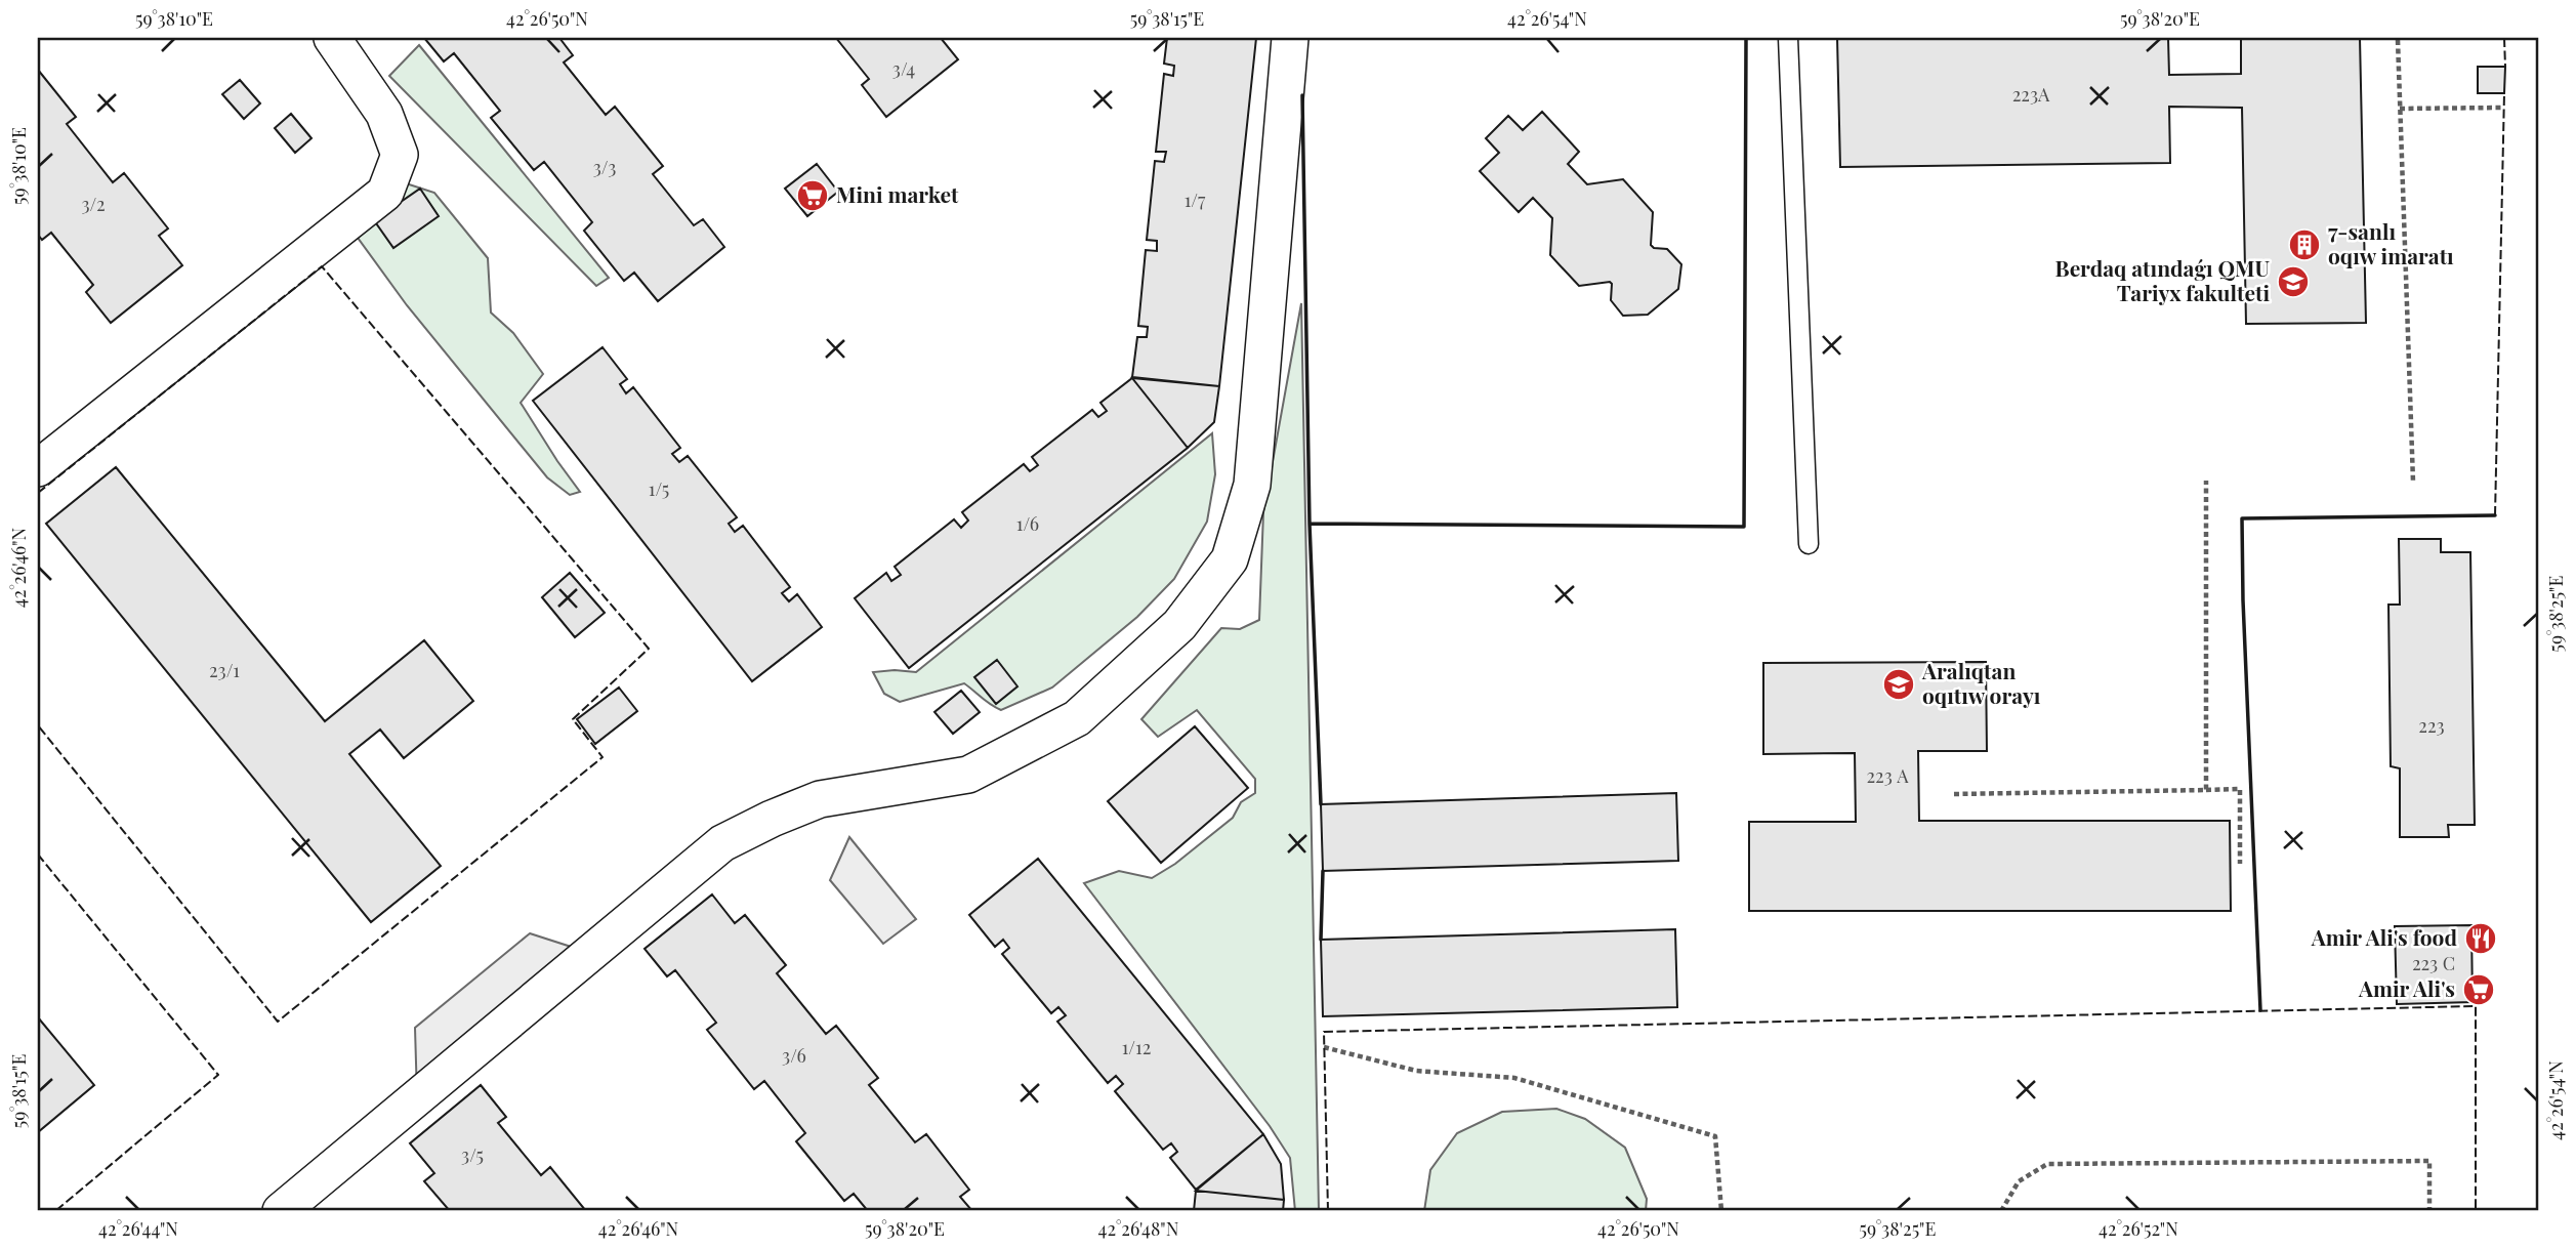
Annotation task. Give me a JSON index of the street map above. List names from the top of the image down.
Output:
{
  "places": {
    "supermarket": ["Mini market", "Amir Ali's"],
    "building": ["7-sanlı oqıw imaratı"],
    "school or university": ["Berdaq atındaǵı QMU Tariyx fakulteti", "Aralıqtan oqıtıw orayı"],
    "restaurant": ["Amir Ali's food"]
  },
  "house_numbers": [
    "3/4",
    "223A",
    "3/3",
    "1/7",
    "3/2",
    "1/5",
    "1/6",
    "23/1",
    "223",
    "223 А",
    "223 С",
    "1/12",
    "3/6",
    "3/5"
  ],
  "coordinates": [
    "59°38'10\"E",
    "42°26'50\"N",
    "59°38'15\"E",
    "42°26'54\"N",
    "59°38'20\"E",
    "42°26'46\"N",
    "59°38'25\"E",
    "42°26'44\"N",
    "42°26'48\"N",
    "42°26'52\"N"
  ]
}
